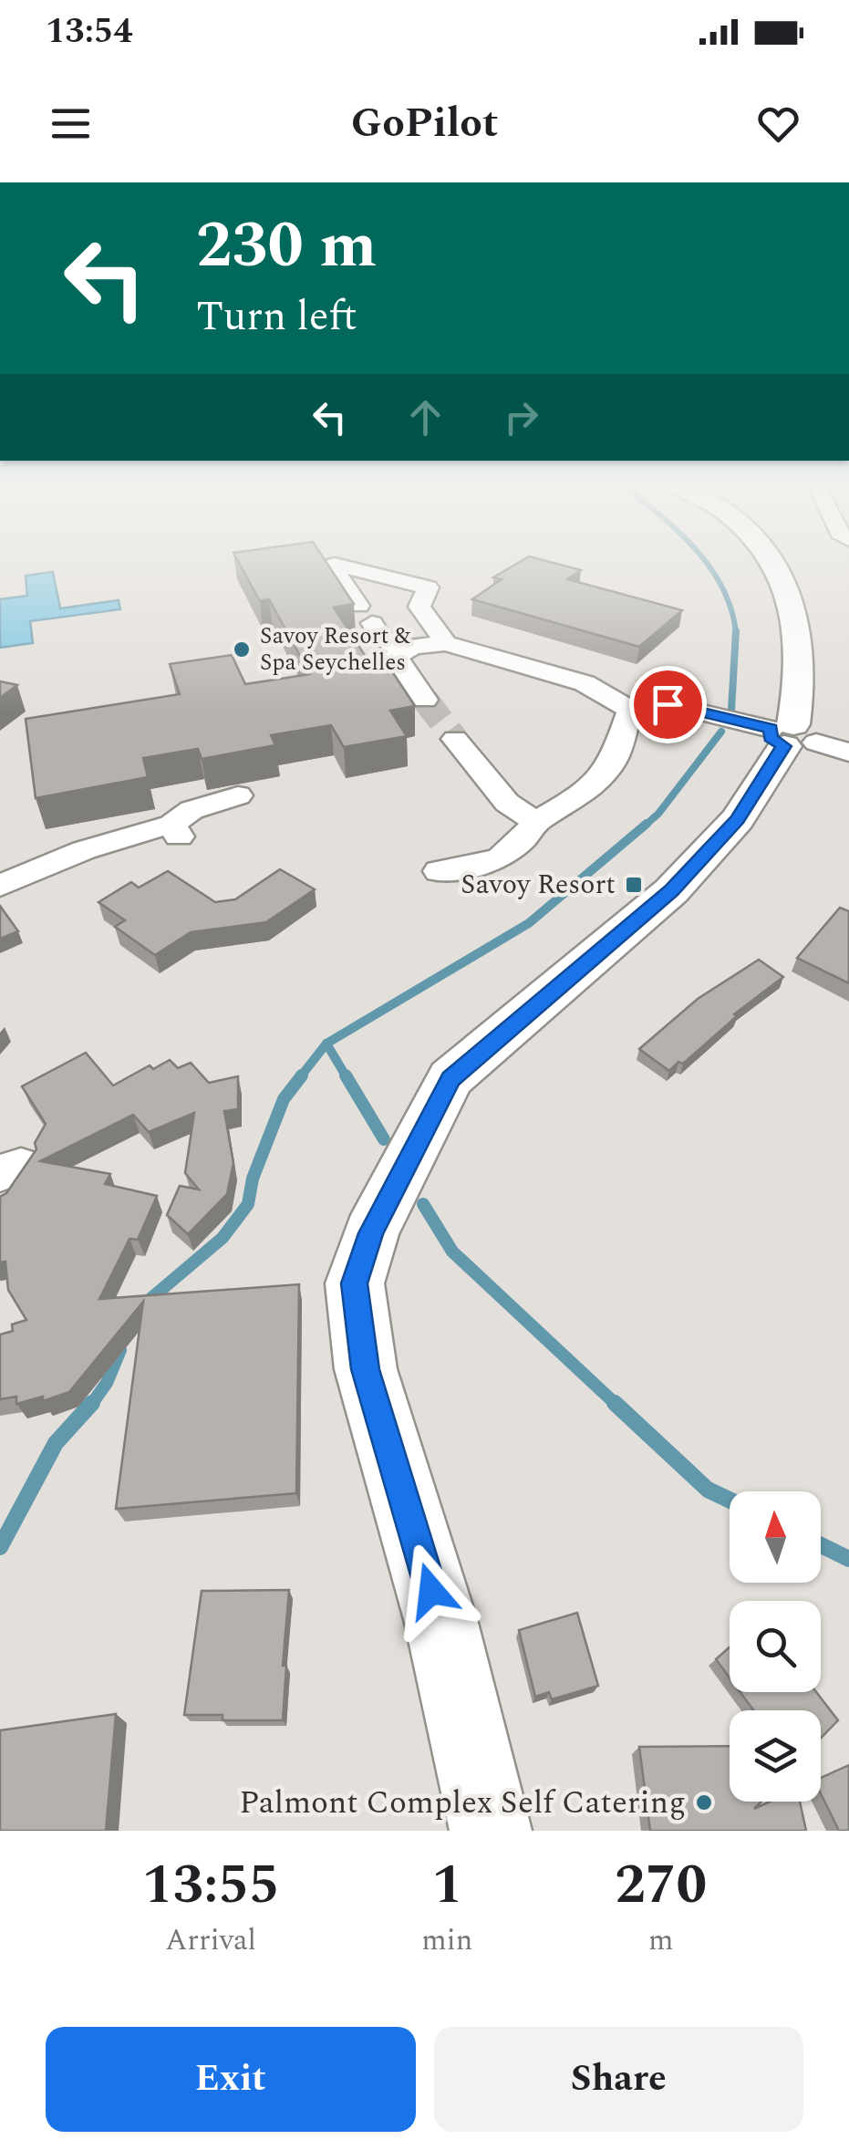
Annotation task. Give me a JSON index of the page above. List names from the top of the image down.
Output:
{
  "places": {
    "other": ["Savoy Resort & Spa Seychelles", "Palmont Complex Self Catering"],
    "transit": ["Savoy Resort"]
  },
  "north": "top",
  "page": {
    "status": "13:54",
    "header": "GoPilot",
    "turn": ["230 m", "Turn left"],
    "eta": [
      "13:55",
      "Arrival",
      "1",
      "min",
      "270",
      "m"
    ],
    "buttons": ["Exit", "Share"]
  }
}
